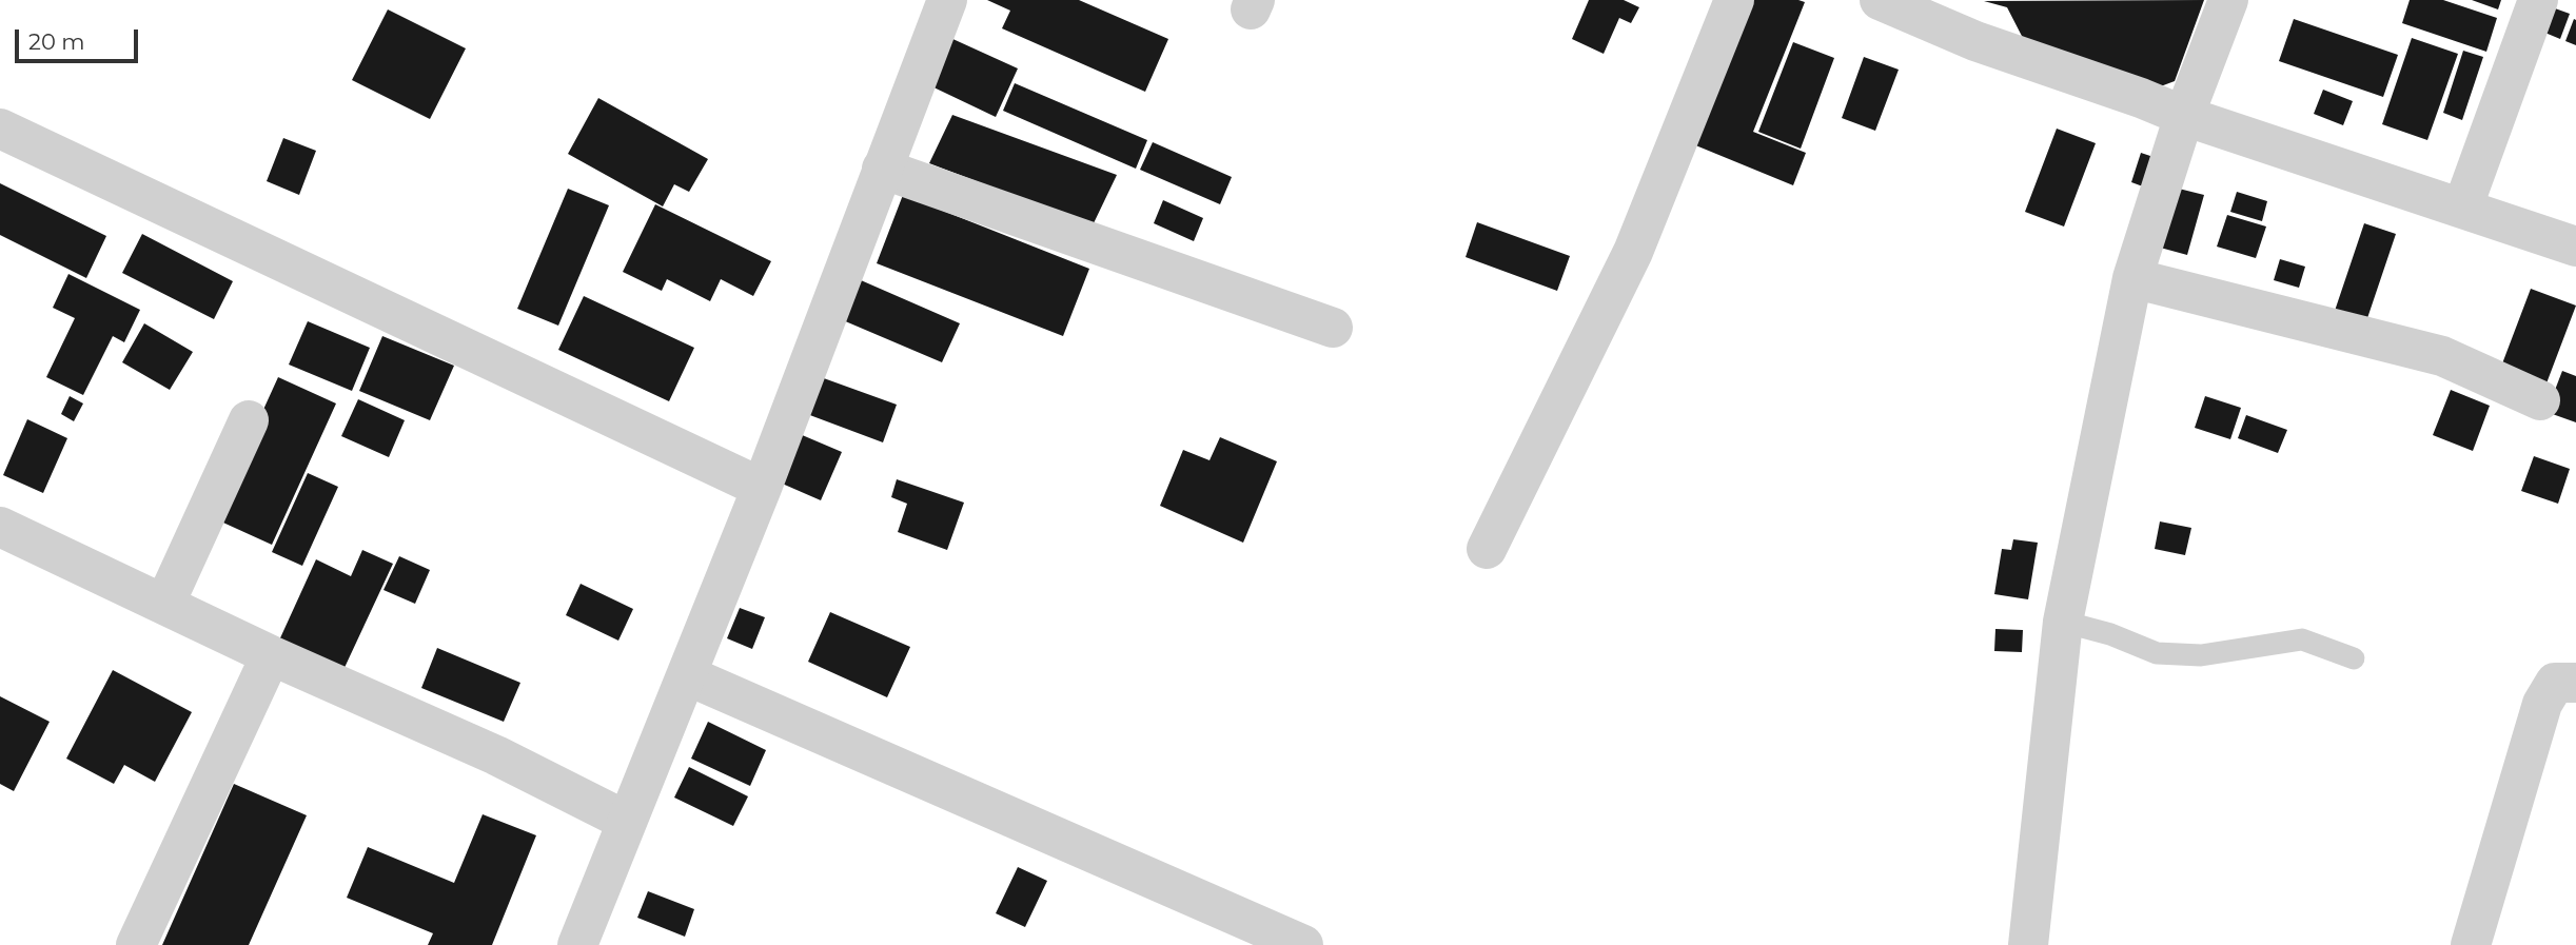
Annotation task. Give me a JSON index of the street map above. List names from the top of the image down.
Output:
{
  "scale_bar": "20 m"
}
